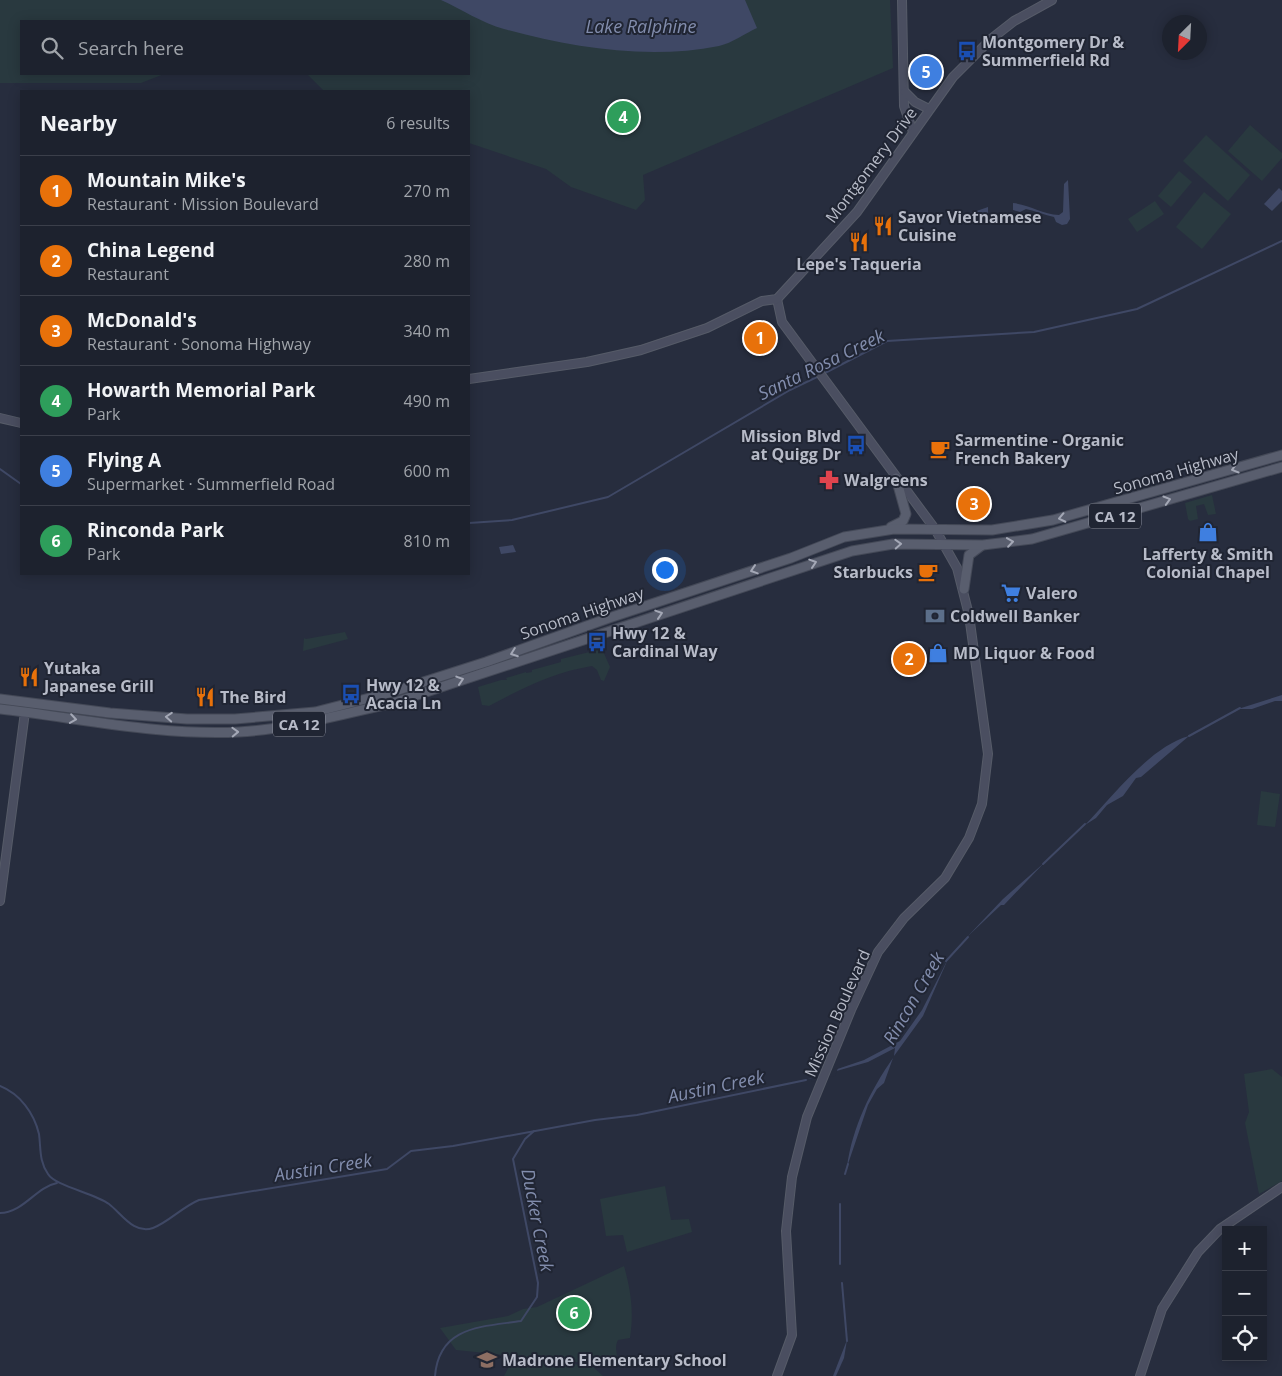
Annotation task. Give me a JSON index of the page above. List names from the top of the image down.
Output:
{
  "streets": {
    "main road": [
      "Montgomery Drive",
      "Sonoma Highway",
      "CA 12",
      "Mission Boulevard"
    ]
  },
  "crossings": [
    ["Montgomery Drive", "Mission Boulevard"],
    ["Sonoma Highway", "Mission Boulevard"]
  ],
  "water": [
    "Lake Ralphine",
    "Santa Rosa Creek",
    "Rincon Creek",
    "Austin Creek",
    "Ducker Creek"
  ],
  "places": {
    "bus stop": [
      "Montgomery Dr & Summerfield Rd",
      "Mission Blvd at Quigg Dr",
      "Hwy 12 & Cardinal Way",
      "Hwy 12 & Acacia Ln"
    ],
    "restaurant": [
      "Savor Vietnamese Cuisine",
      "Lepe's Taqueria",
      "Yutaka Japanese Grill",
      "The Bird"
    ],
    "cafe": ["Sarmentine - Organic French Bakery", "Starbucks"],
    "pharmacy": ["Walgreens"],
    "shop": ["Lafferty & Smith Colonial Chapel", "MD Liquor & Food"],
    "supermarket": ["Valero"],
    "bank": ["Coldwell Banker"],
    "school or university": ["Madrone Elementary School"]
  },
  "north": "bottom left",
  "page": {
    "search": "Search here",
    "pins": [
      "5",
      "4",
      "1",
      "3",
      "2",
      "6"
    ],
    "heading": ["Nearby", "6 results"],
    "list": [
      {
        "mark": "1",
        "name": "Mountain Mike's",
        "note": "Restaurant · Mission Boulevard",
        "value": "270 m"
      },
      {
        "mark": "2",
        "name": "China Legend",
        "note": "Restaurant",
        "value": "280 m"
      },
      {
        "mark": "3",
        "name": "McDonald's",
        "note": "Restaurant · Sonoma Highway",
        "value": "340 m"
      },
      {
        "mark": "4",
        "name": "Howarth Memorial Park",
        "note": "Park",
        "value": "490 m"
      },
      {
        "mark": "5",
        "name": "Flying A",
        "note": "Supermarket · Summerfield Road",
        "value": "600 m"
      },
      {
        "mark": "6",
        "name": "Rinconda Park",
        "note": "Park",
        "value": "810 m"
      }
    ],
    "map_buttons": ["+", "−"]
  }
}
